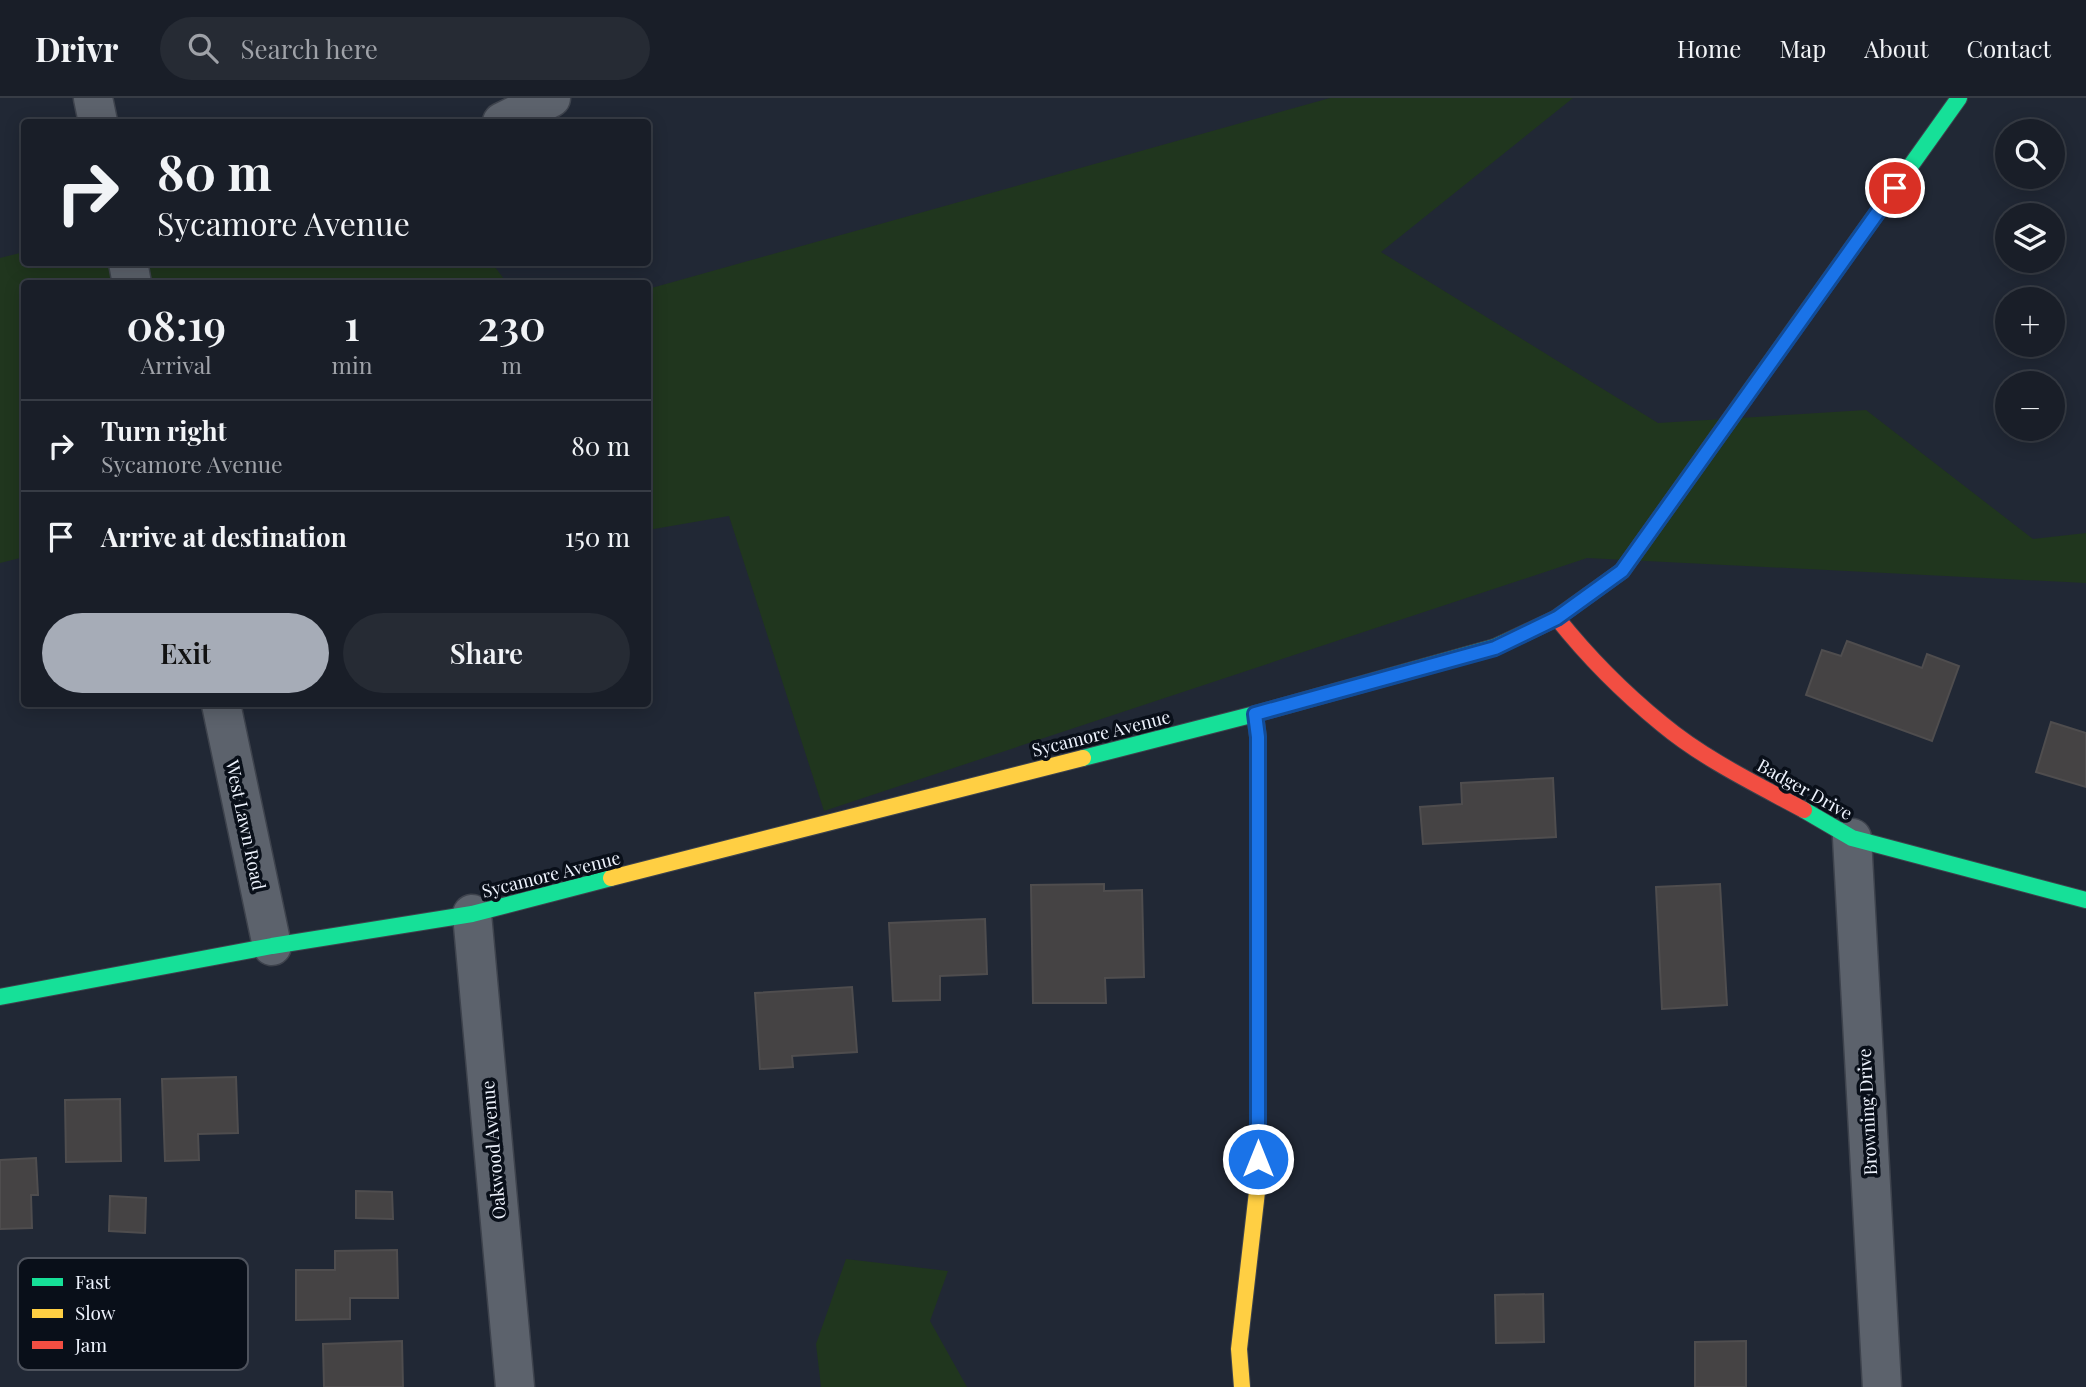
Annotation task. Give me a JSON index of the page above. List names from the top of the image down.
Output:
{
  "streets": {
    "street": [
      "Sycamore Avenue",
      "Badger Drive",
      "West Lawn Road",
      "Browning Drive",
      "Oakwood Avenue"
    ]
  },
  "crossings": [
    ["Sycamore Avenue", "Badger Drive"],
    ["Sycamore Avenue", "West Lawn Road"],
    ["Sycamore Avenue", "Oakwood Avenue"],
    ["Badger Drive", "Browning Drive"]
  ],
  "legend": ["Fast", "Slow", "Jam"],
  "page": {
    "header": "Drivr",
    "search": "Search here",
    "nav": [
      "Home",
      "Map",
      "About",
      "Contact"
    ],
    "map_buttons": ["+", "−"],
    "turn": ["80 m", "Sycamore Avenue"],
    "eta": [
      "08:19",
      "Arrival",
      "1",
      "min",
      "230",
      "m"
    ],
    "list": [
      {
        "name": "Turn right",
        "note": "Sycamore Avenue",
        "value": "80 m"
      },
      {
        "name": "Arrive at destination",
        "value": "150 m"
      }
    ],
    "buttons": ["Exit", "Share"]
  }
}
